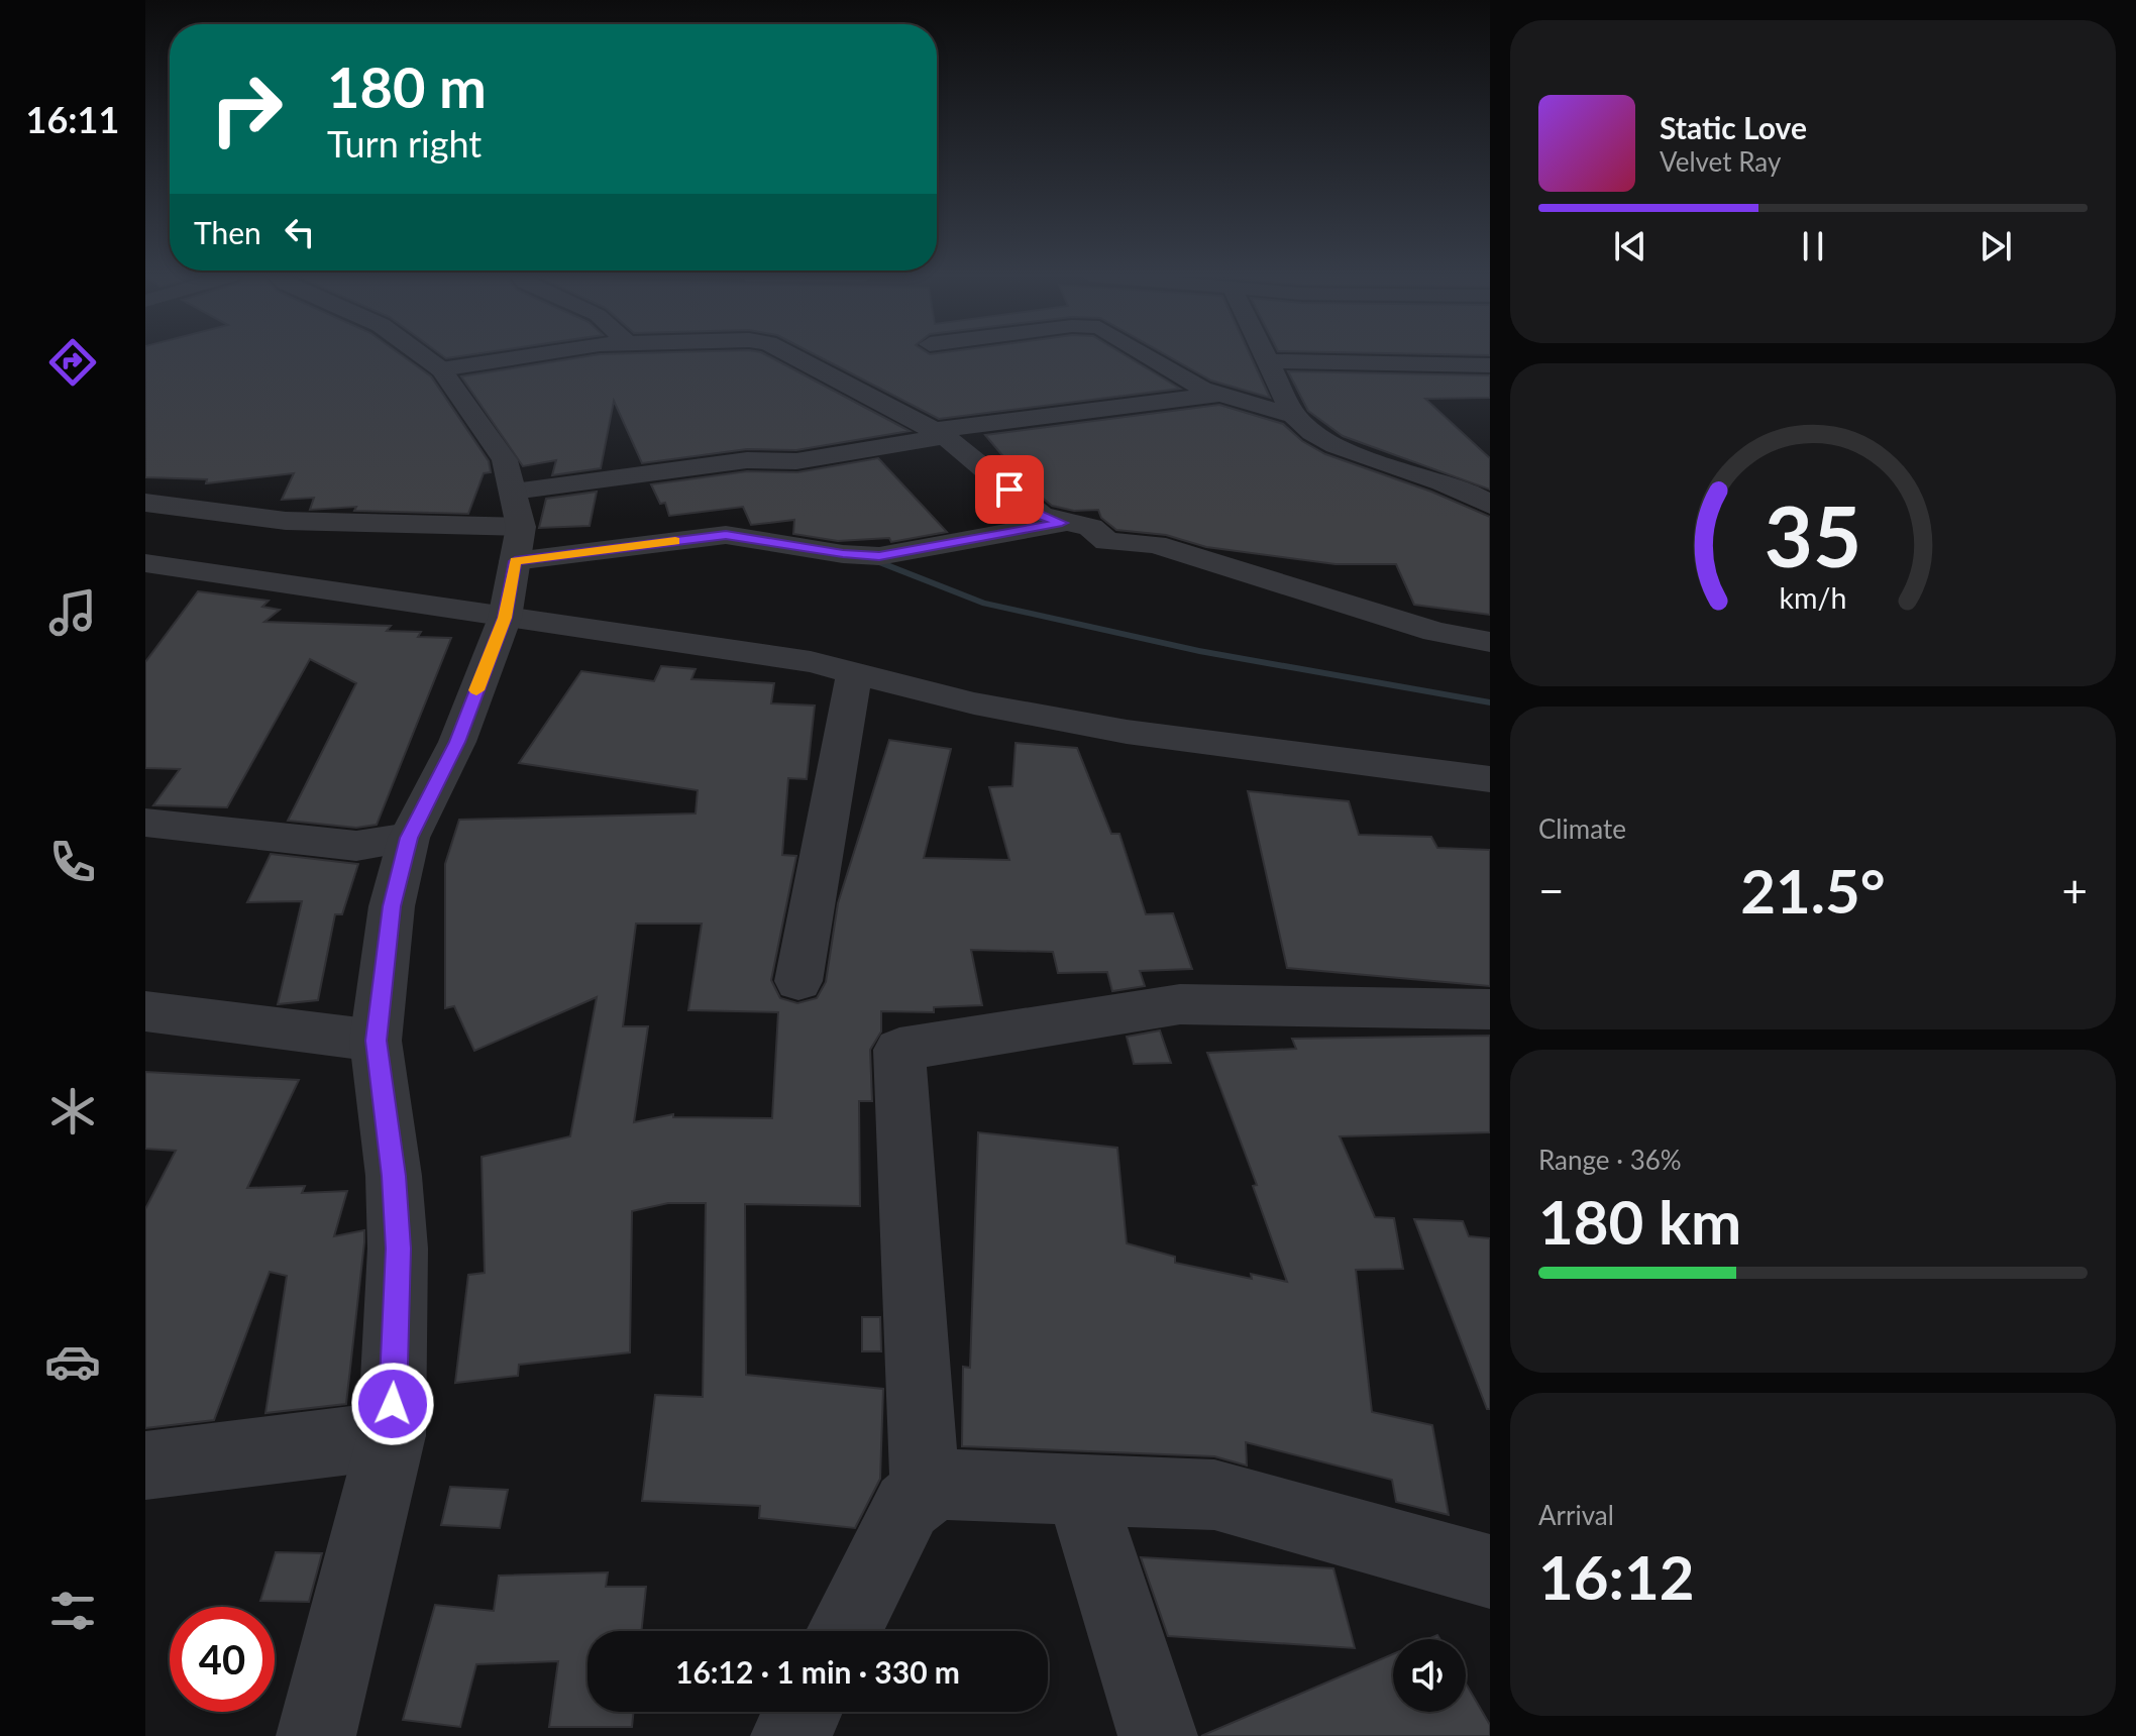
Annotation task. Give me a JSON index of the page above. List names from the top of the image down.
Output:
{
  "page": {
    "tabs": "16:11",
    "turn": ["180 m", "Turn right"],
    "song": ["Static Love", "Velvet Ray"],
    "then": "Then",
    "tile": [
      "Climate",
      ["Range · 36%", "180 km"],
      ["Arrival", "16:12"]
    ],
    "heat": ["−", "21.5°", "+"],
    "limit": "40",
    "trip": "16:12 · 1 min · 330 m",
    "gauge": ["35", "km/h"]
  }
}
